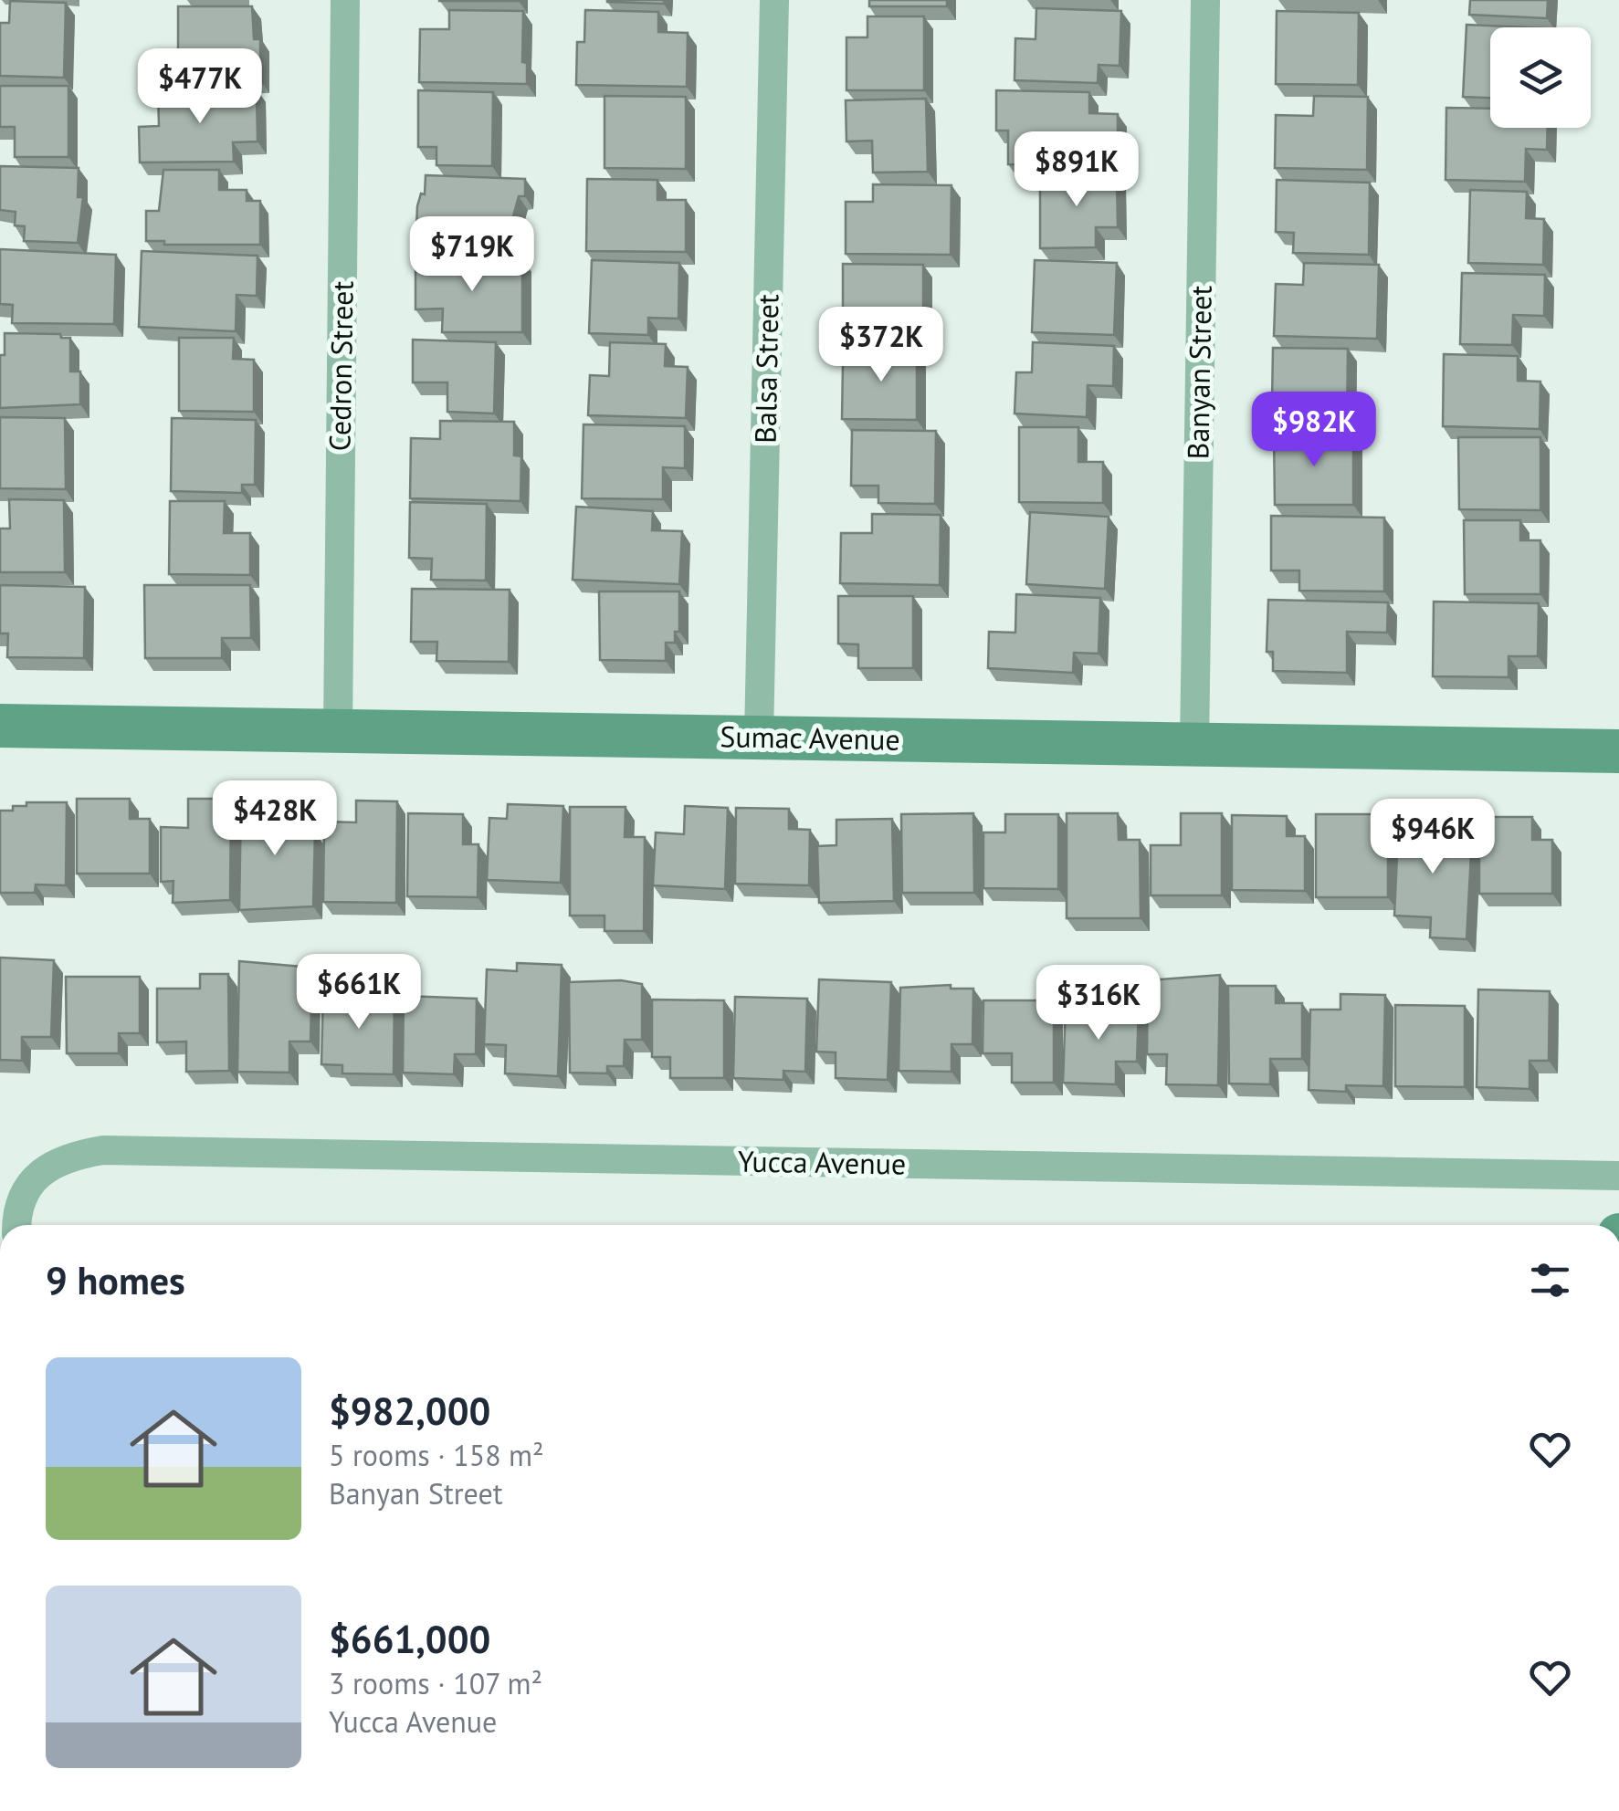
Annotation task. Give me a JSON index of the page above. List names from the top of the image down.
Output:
{
  "streets": {
    "street": [
      "Cedron Street",
      "Balsa Street",
      "Banyan Street",
      "Sumac Avenue",
      "Yucca Avenue"
    ]
  },
  "crossings": [
    ["Cedron Street", "Sumac Avenue"],
    ["Balsa Street", "Sumac Avenue"],
    ["Banyan Street", "Sumac Avenue"]
  ],
  "page": {
    "price": [
      "$477K",
      "$891K",
      "$719K",
      "$372K",
      "$982K",
      "$428K",
      "$946K",
      "$661K",
      "$316K"
    ],
    "heading": "9 homes",
    "list": [
      {
        "name": "$982,000",
        "note": "5 rooms · 158 m² · Banyan Street"
      },
      {
        "name": "$661,000",
        "note": "3 rooms · 107 m² · Yucca Avenue"
      }
    ]
  }
}
